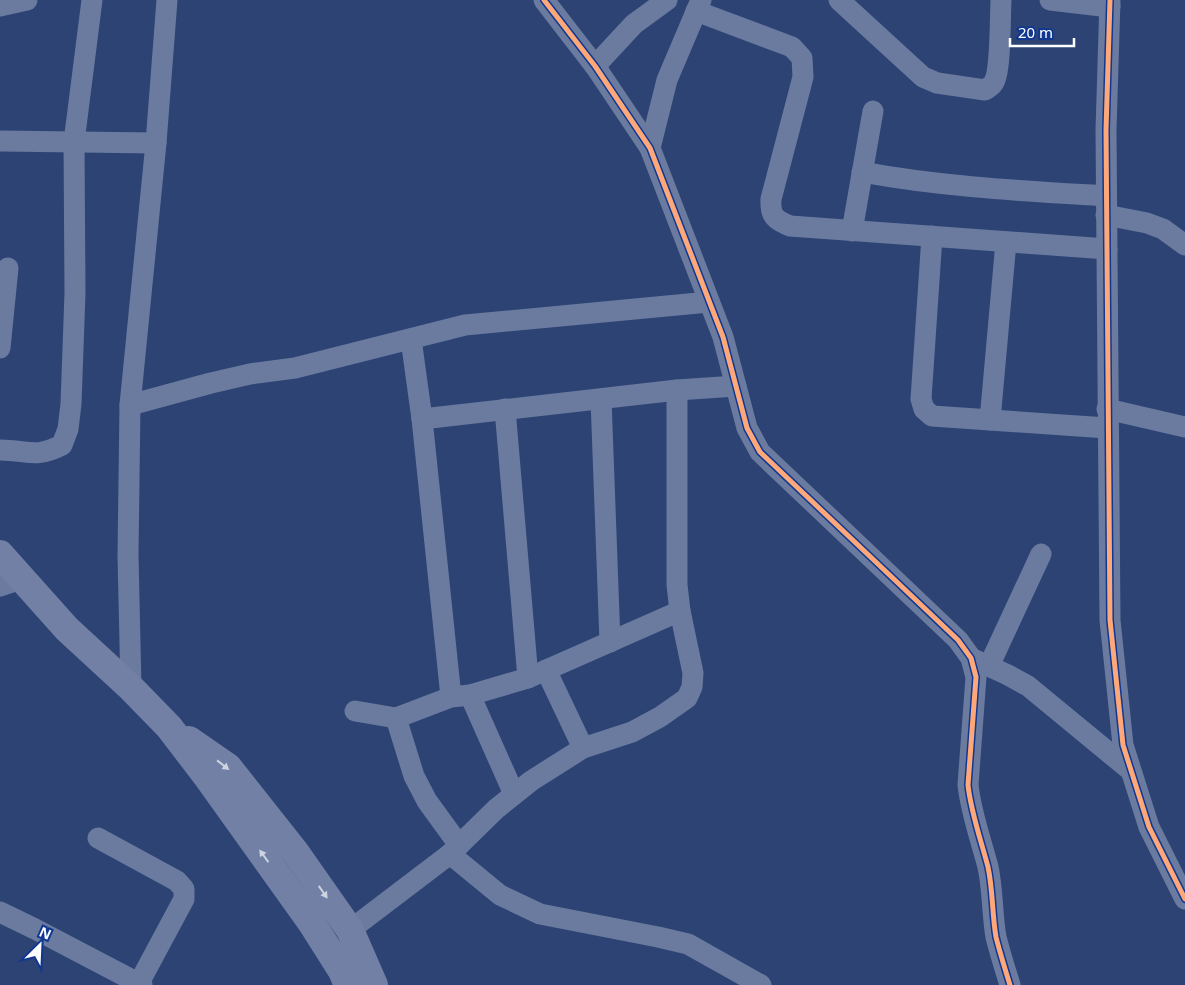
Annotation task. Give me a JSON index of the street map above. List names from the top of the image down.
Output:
{
  "scale_bar": "20 m",
  "north": "top right"
}
